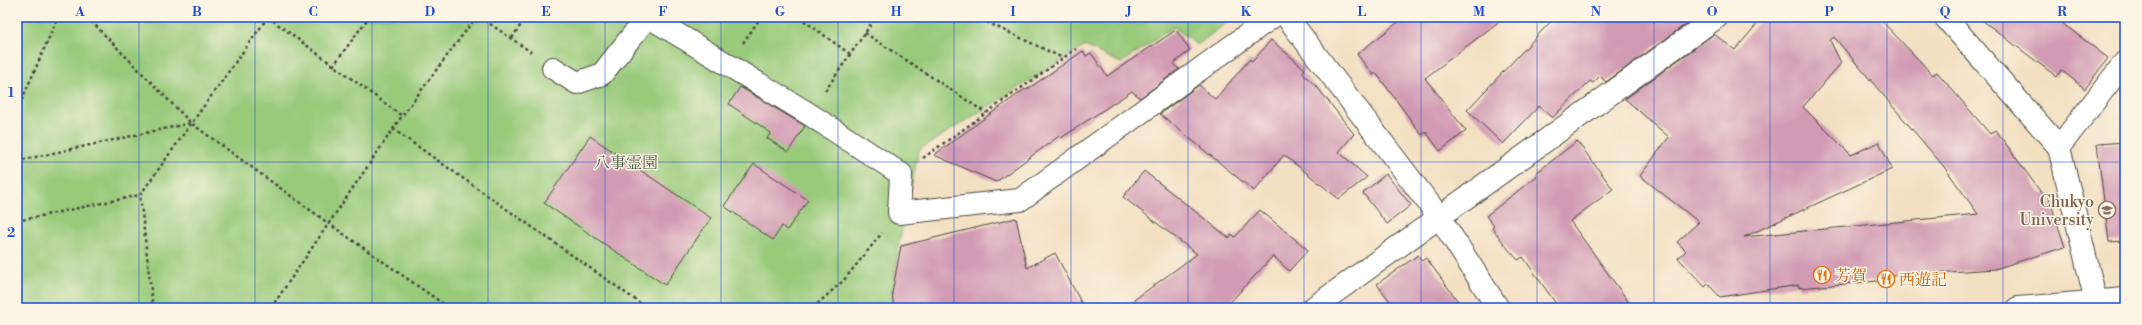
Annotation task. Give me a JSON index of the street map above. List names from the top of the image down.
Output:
{
  "parks": ["八事霊園"],
  "places": {
    "school or university": ["Chukyo University"],
    "restaurant": ["芳賀", "西遊記"]
  },
  "grid": {
    "columns": [
      "A",
      "B",
      "C",
      "D",
      "E",
      "F",
      "G",
      "H",
      "I",
      "J",
      "K",
      "L",
      "M",
      "N",
      "O",
      "P",
      "Q",
      "R"
    ],
    "rows": ["1", "2"]
  }
}
